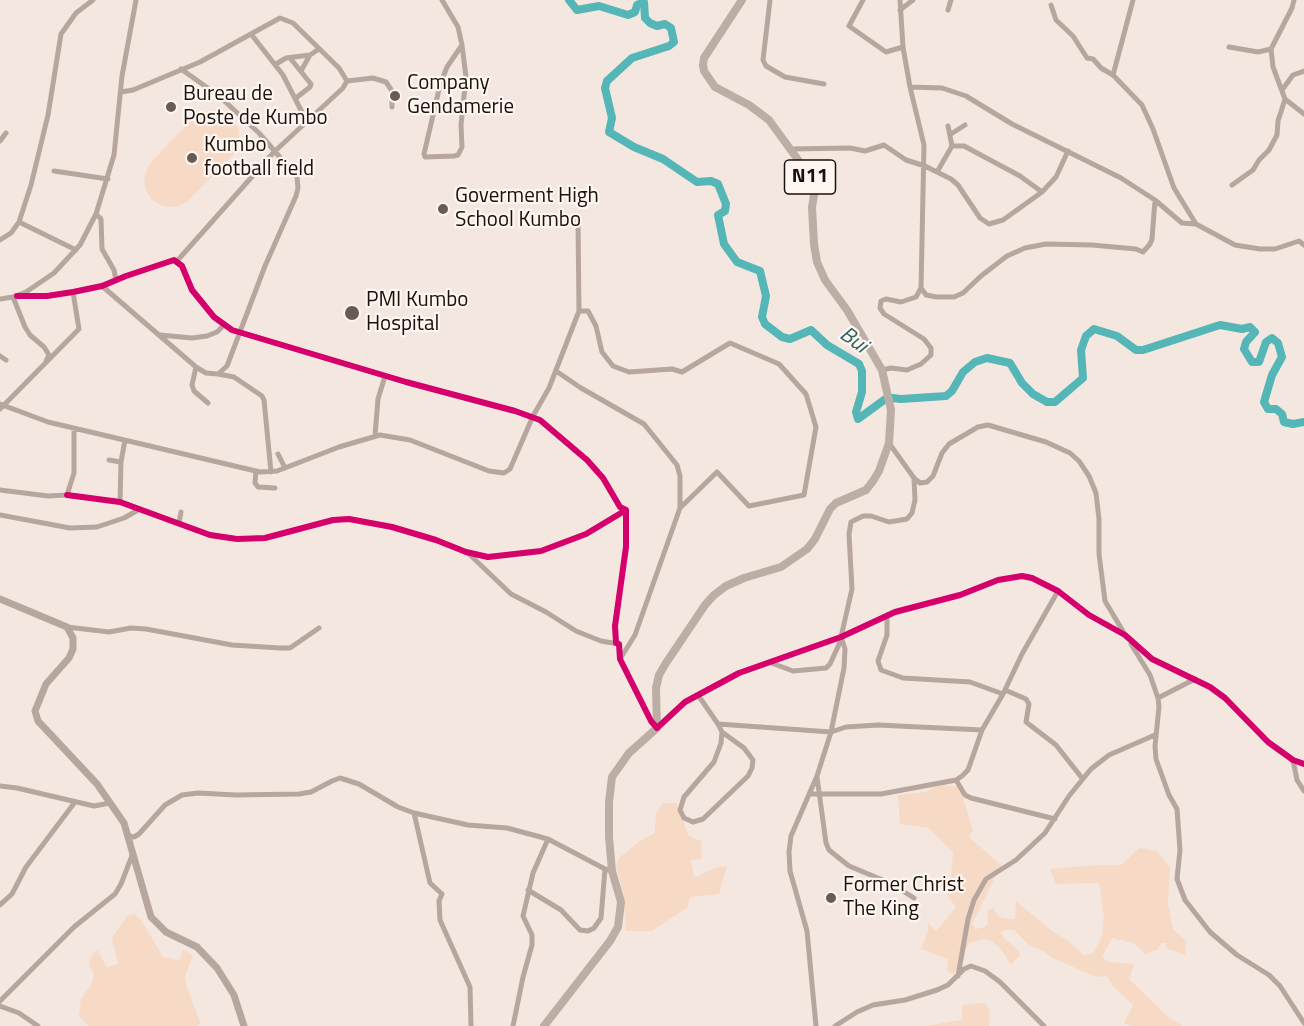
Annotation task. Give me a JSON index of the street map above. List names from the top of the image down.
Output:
{
  "streets": {
    "highway": ["N11"]
  },
  "water": ["Bui"],
  "places": [
    "Company Gendamerie",
    "Bureau de Poste de Kumbo",
    "Kumbo football field",
    "Goverment High School Kumbo",
    "PMI Kumbo Hospital",
    "Former Christ The King"
  ]
}
